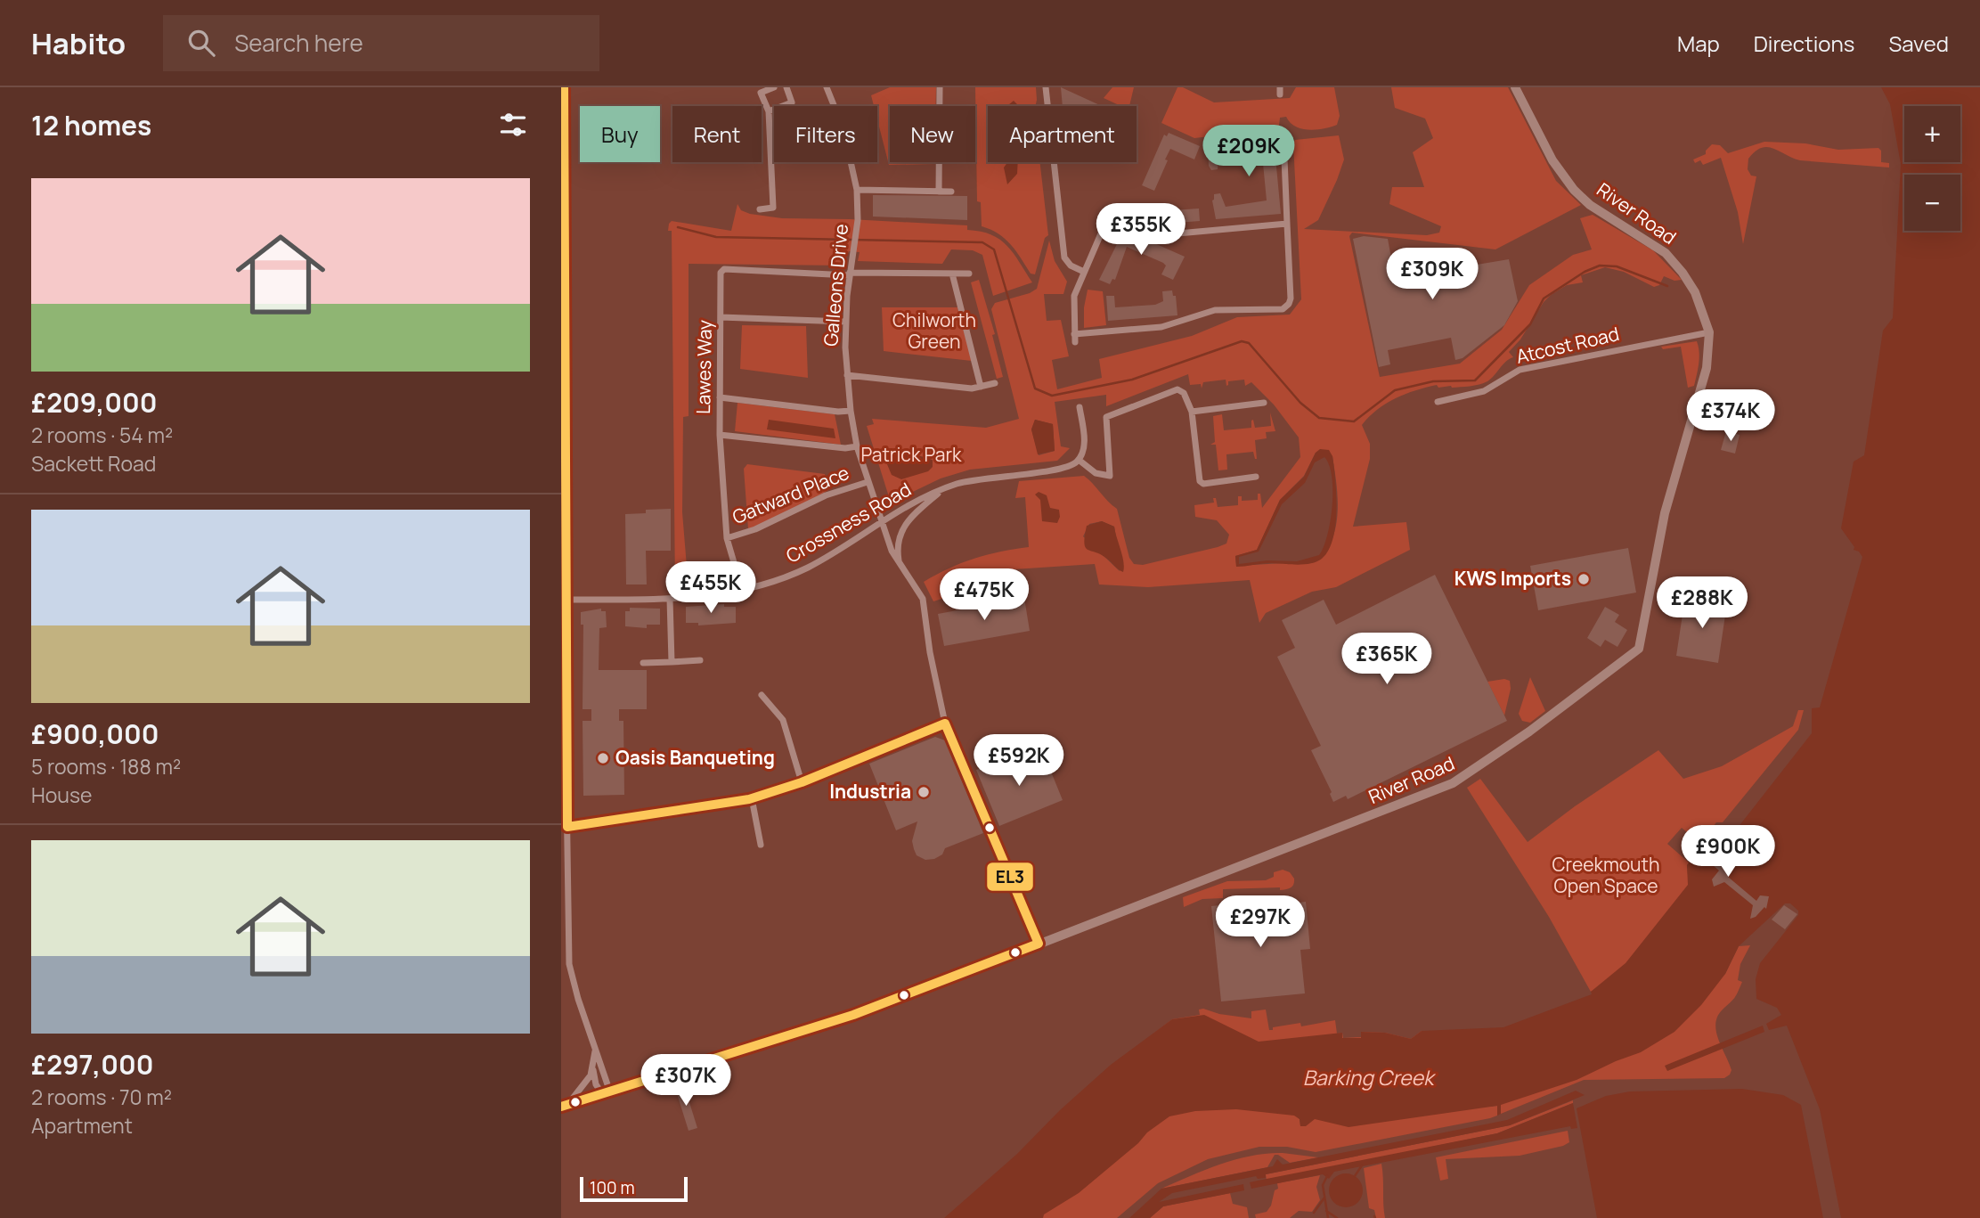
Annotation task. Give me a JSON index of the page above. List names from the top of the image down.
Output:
{
  "streets": {
    "street": [
      "River Road",
      "Galleons Drive",
      "Atcost Road",
      "Lawes Way",
      "Gatward Place",
      "Crossness Road"
    ]
  },
  "crossings": [
    ["River Road", "Galleons Drive"],
    ["River Road", "Atcost Road"],
    ["Galleons Drive", "Lawes Way"],
    ["Galleons Drive", "Gatward Place"],
    ["Galleons Drive", "Crossness Road"],
    ["Lawes Way", "Gatward Place"],
    ["Lawes Way", "Crossness Road"]
  ],
  "water": ["Barking Creek"],
  "parks": ["Chilworth Green", "Patrick Park", "Creekmouth Open Space"],
  "places": ["KWS Imports", "Oasis Banqueting", "Industria"],
  "lines": ["transit line EL3"],
  "scale_bar": "100 m",
  "page": {
    "header": "Habito",
    "search": "Search here",
    "nav": ["Map", "Directions", "Saved"],
    "heading": "12 homes",
    "map_buttons": ["+", "−"],
    "chip": [
      "Buy",
      "Rent",
      "Filters",
      "New",
      "Apartment"
    ],
    "price": [
      "£209K",
      "£355K",
      "£309K",
      "£374K",
      "£455K",
      "£475K",
      "£288K",
      "£365K",
      "£592K",
      "£900K",
      "£297K",
      "£307K"
    ],
    "list": [
      {
        "name": "£209,000",
        "note": "2 rooms · 54 m² · Sackett Road"
      },
      {
        "name": "£900,000",
        "note": "5 rooms · 188 m² · House"
      },
      {
        "name": "£297,000",
        "note": "2 rooms · 70 m² · Apartment"
      }
    ],
    "scale": "100 m"
  }
}
